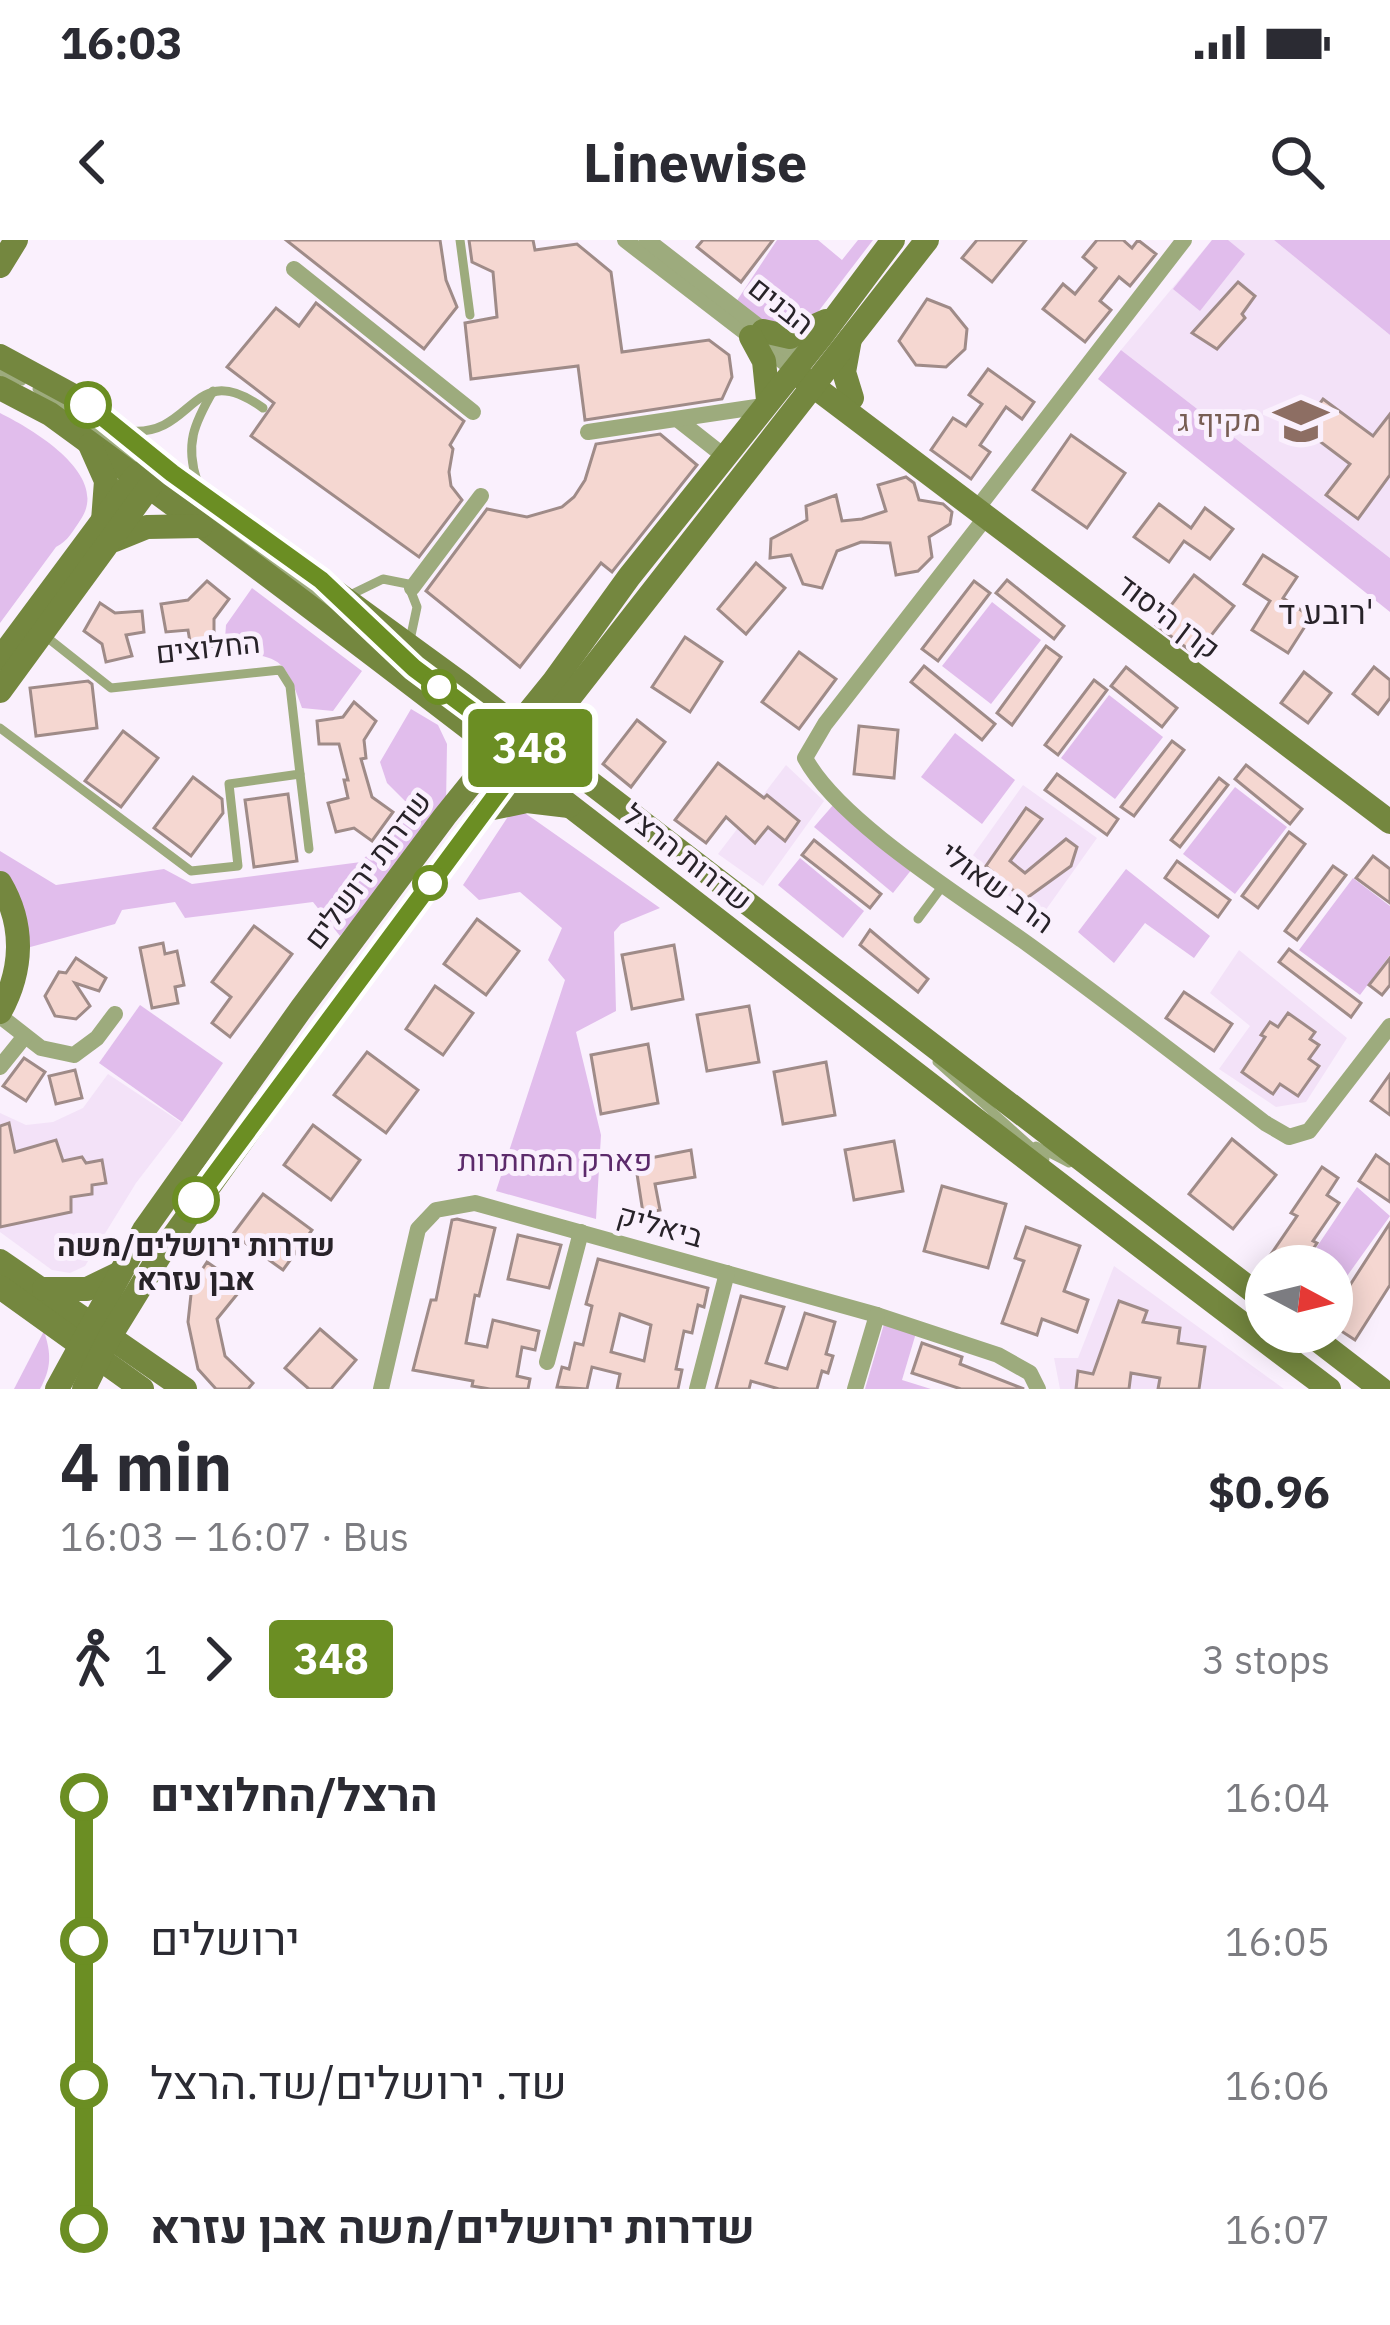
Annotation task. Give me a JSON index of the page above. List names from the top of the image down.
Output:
{
  "streets": {
    "main road": ["קרן היסוד", "שדרות הרצל", "שדרות ירושלים"],
    "street": ["הבנים", "הרב שאולי", "ביאליק"],
    "lane": ["החלוצים"]
  },
  "crossings": [
    ["הבנים", "קרן היסוד"],
    ["הבנים", "שדרות ירושלים"],
    ["קרן היסוד", "שדרות ירושלים"],
    ["קרן היסוד", "הרב שאולי"],
    ["שדרות הרצל", "שדרות ירושלים"]
  ],
  "districts": ["רובע ד'"],
  "parks": ["פארק המחתרות"],
  "places": {
    "school or university": ["מקיף ג"],
    "other": ["שדרות ירושלים/משה אבן עזרא"]
  },
  "lines": ["bus line 348"],
  "north": "right",
  "page": {
    "status": "16:03",
    "header": "Linewise",
    "on_map": "348",
    "heading": ["4 min", "16:03 – 16:07 · Bus", "$0.96"],
    "legs": ["1", "348", "3 stops"],
    "list": [
      {
        "name": "הרצל/החלוצים",
        "value": "16:04"
      },
      {
        "name": "ירושלים",
        "value": "16:05"
      },
      {
        "name": "שד. ירושלים/שד.הרצל",
        "value": "16:06"
      },
      {
        "name": "שדרות ירושלים/משה אבן עזרא",
        "value": "16:07"
      }
    ]
  }
}
